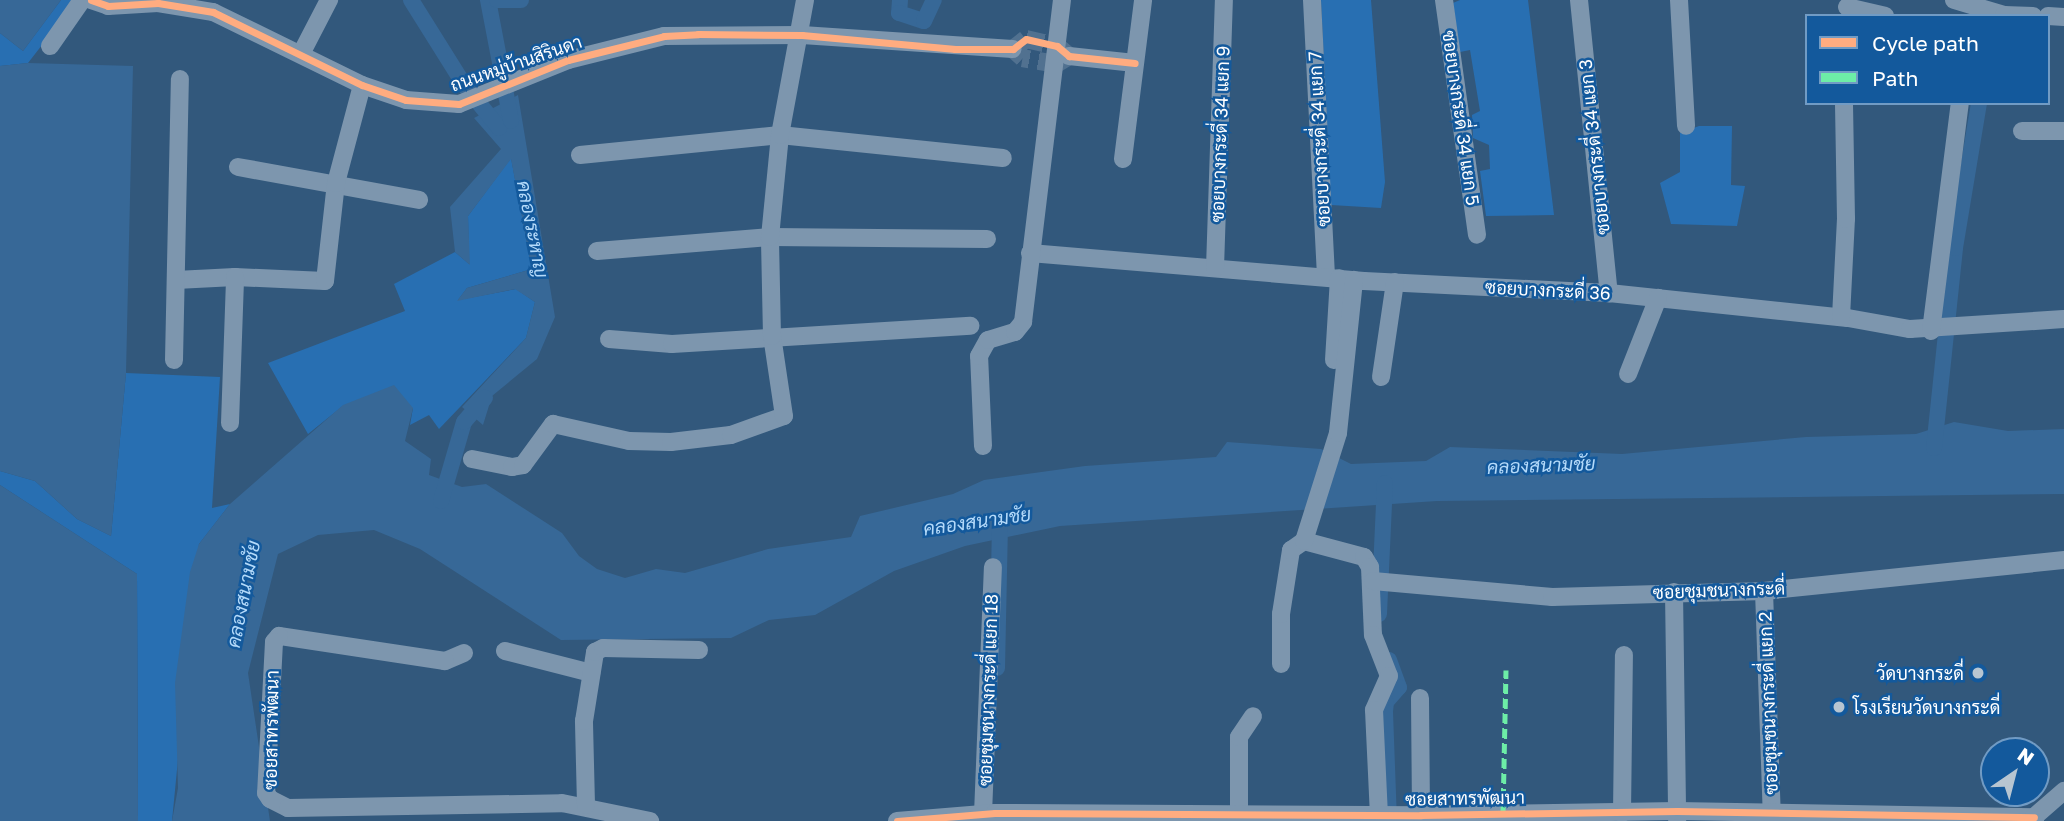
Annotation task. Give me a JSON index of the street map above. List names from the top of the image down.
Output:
{
  "streets": {
    "street": [
      "ถนนหมู่บ้านสิรินดา",
      "ซอยบางกระดี่ 34 แยก 5",
      "ซอยบางกระดี่ 34 แยก 9",
      "ซอยบางกระดี่ 34 แยก 7",
      "ซอยบางกระดี่ 34 แยก 3",
      "ซอยบางกระดี่ 36",
      "ซอยชุมชนางกระดี่",
      "ซอยชุมชนางกระดี่ แยก 18",
      "ซอยชุมชนางกระดี่ แยก 2",
      "ซอยสาทรพัฒนา"
    ]
  },
  "crossings": [
    ["ซอยบางกระดี่ 34 แยก 9", "ซอยบางกระดี่ 36"],
    ["ซอยบางกระดี่ 34 แยก 7", "ซอยบางกระดี่ 36"],
    ["ซอยบางกระดี่ 34 แยก 3", "ซอยบางกระดี่ 36"],
    ["ซอยชุมชนางกระดี่", "ซอยชุมชนางกระดี่ แยก 2"],
    ["ซอยชุมชนางกระดี่ แยก 18", "ซอยสาทรพัฒนา"],
    ["ซอยชุมชนางกระดี่ แยก 2", "ซอยสาทรพัฒนา"]
  ],
  "water": ["คลองระหาญ", "คลองสนามชัย"],
  "places": ["วัดบางกระดี่", "โรงเรียนวัดบางกระดี่"],
  "legend": ["Cycle path", "Path"],
  "north": "top right"
}
